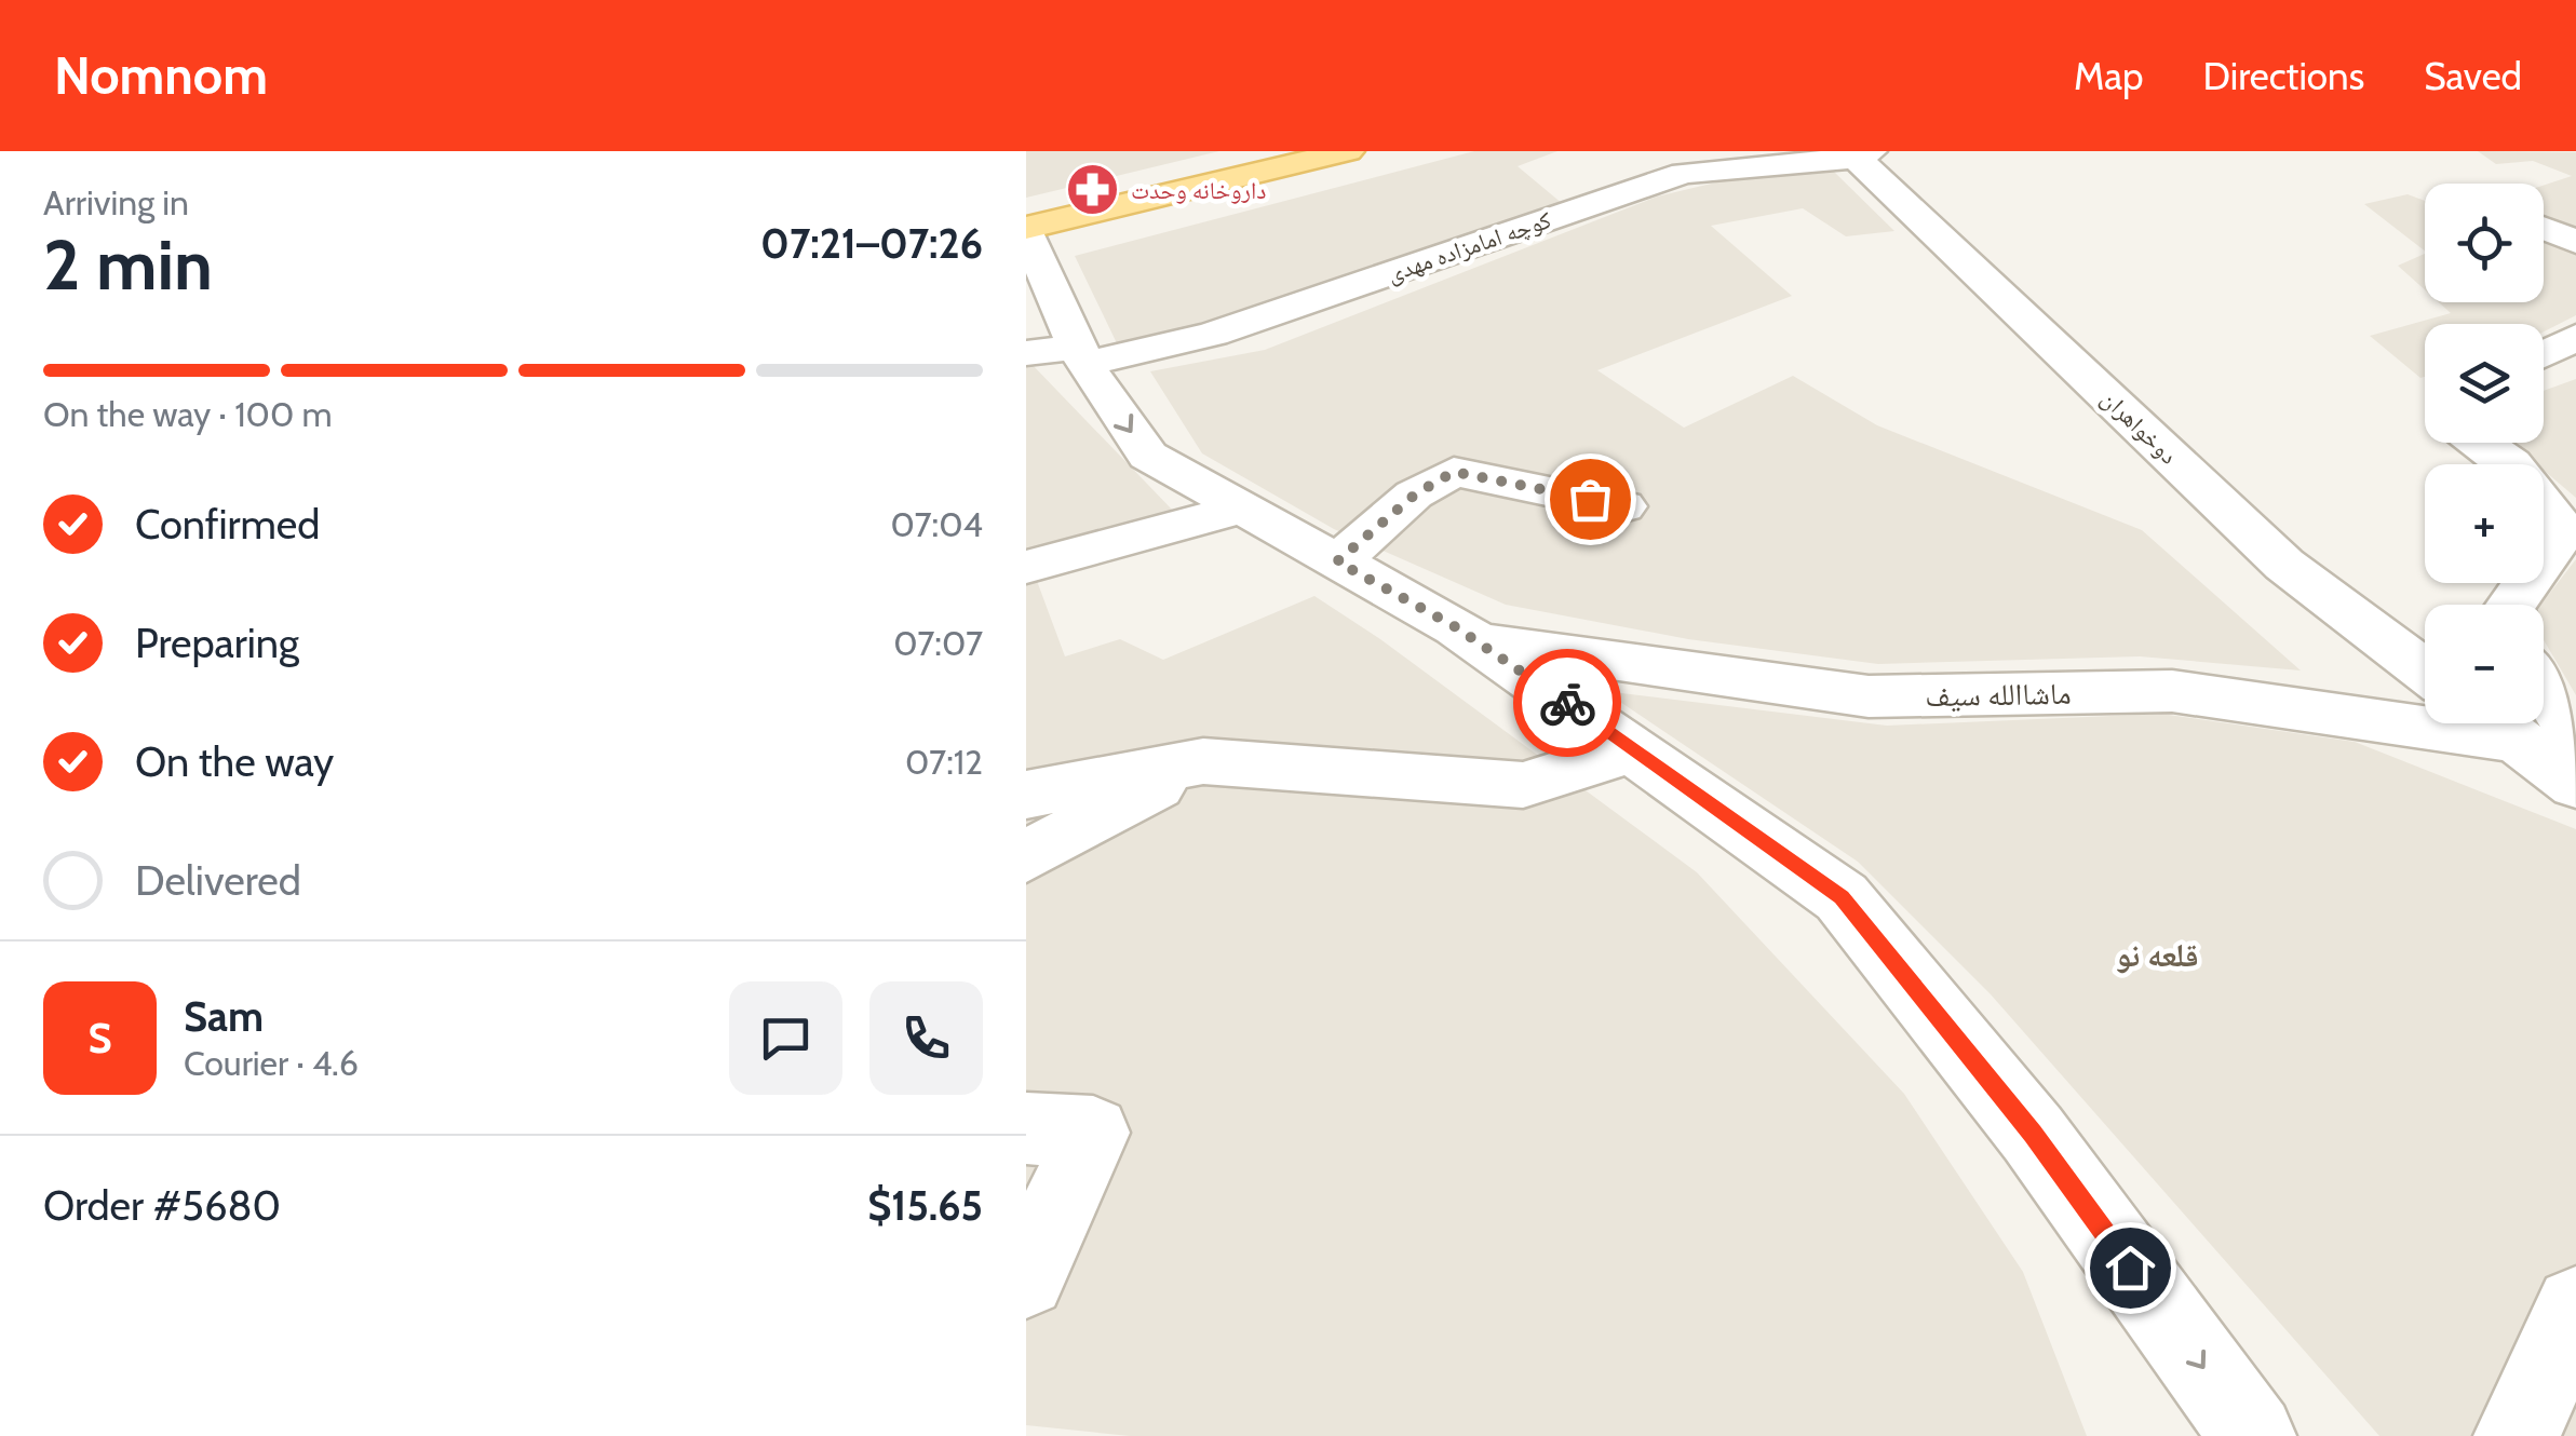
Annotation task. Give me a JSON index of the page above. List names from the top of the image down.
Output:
{
  "streets": {
    "street": ["کوچه امامزاده مهدی", "دوخواهران", "ماشاالله سیف"]
  },
  "crossings": [
    ["کوچه امامزاده مهدی", "دوخواهران"]
  ],
  "districts": ["قلعه نو"],
  "places": {
    "pharmacy": ["داروخانه وحدت"]
  },
  "page": {
    "header": "Nomnom",
    "nav": ["Map", "Directions", "Saved"],
    "heading": ["2 min", "Arriving in", "07:21–07:26"],
    "panel": [
      "Sam",
      "Courier · 4.6",
      "Order #5680",
      "$15.65"
    ],
    "map_buttons": ["+", "−"],
    "bar": "On the way · 100 m",
    "list": [
      ["Confirmed", "07:04"],
      ["Preparing", "07:07"],
      ["On the way", "07:12"],
      "Delivered"
    ],
    "round": "S"
  }
}
